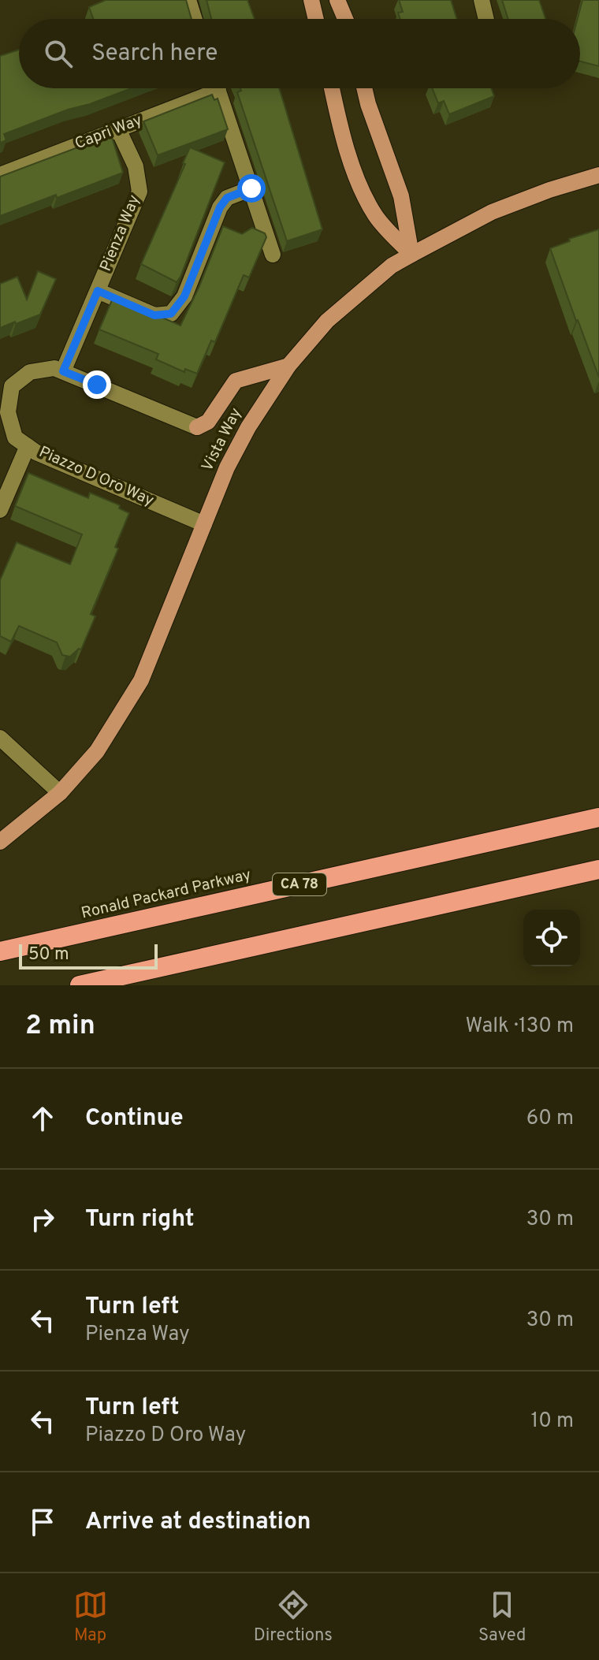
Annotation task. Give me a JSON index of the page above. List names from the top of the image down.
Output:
{
  "streets": {
    "highway": ["CA 78", "Ronald Packard Parkway"],
    "main road": ["Vista Way"],
    "street": ["Capri Way", "Pienza Way", "Piazzo D Oro Way"]
  },
  "crossings": [
    ["Capri Way", "Pienza Way"],
    ["Pienza Way", "Piazzo D Oro Way"],
    ["Vista Way", "Piazzo D Oro Way"]
  ],
  "scale_bar": "50 m",
  "page": {
    "search": "Search here",
    "scale": "50 m",
    "heading": ["2 min", "Walk · 130 m"],
    "list": [
      ["Continue", "60 m"],
      ["Turn right", "30 m"],
      ["Turn left", "Pienza Way", "30 m"],
      ["Turn left", "Piazzo D Oro Way", "10 m"],
      "Arrive at destination"
    ],
    "nav": ["Map", "Directions", "Saved"]
  }
}
